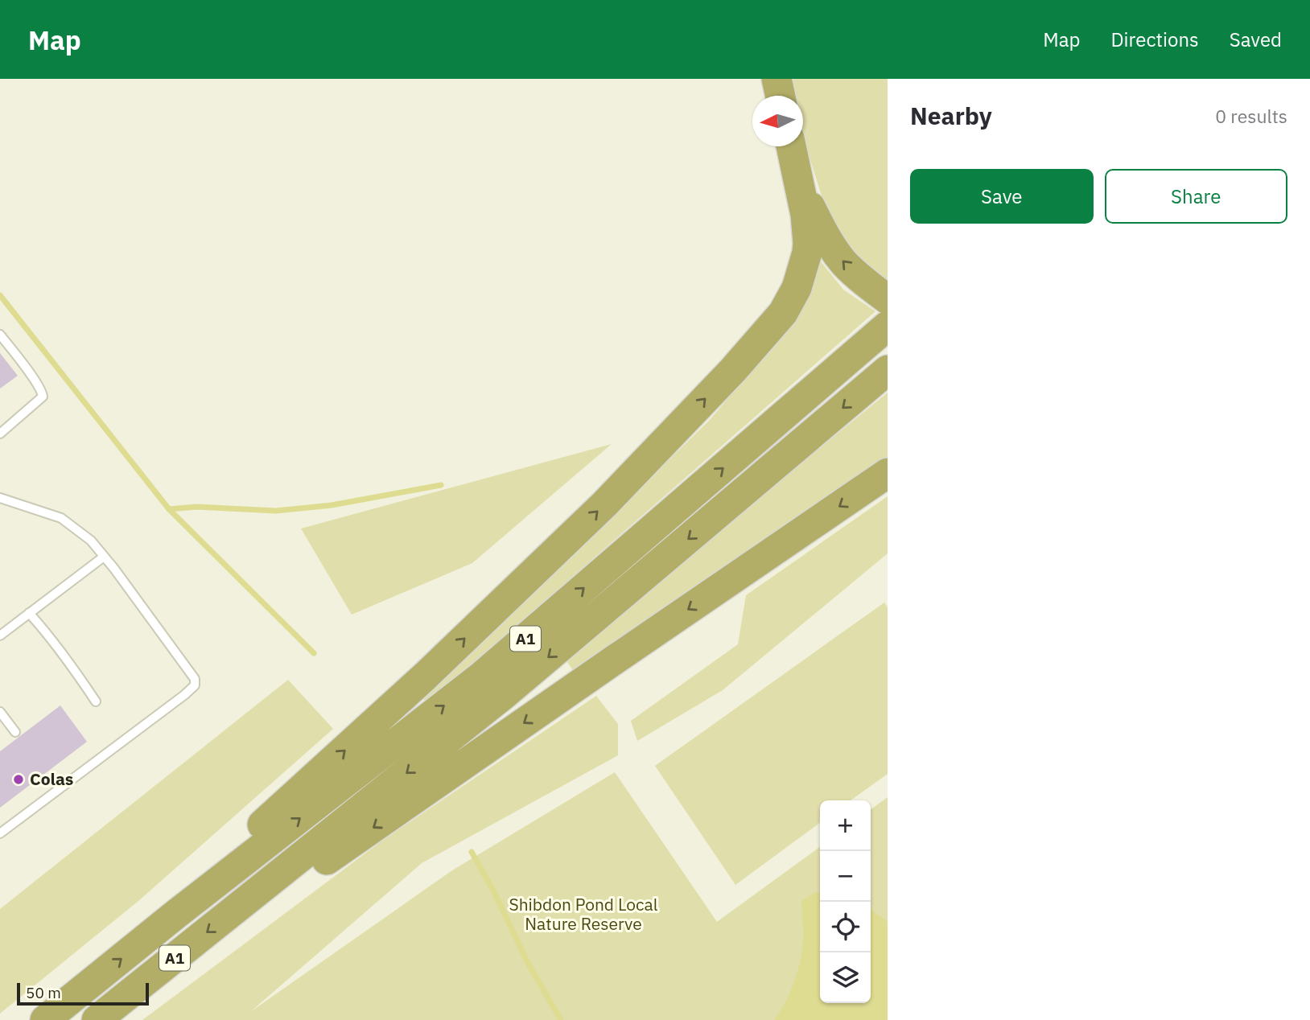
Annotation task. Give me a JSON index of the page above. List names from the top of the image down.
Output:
{
  "streets": {
    "highway": ["A1"]
  },
  "parks": ["Shibdon Pond Local Nature Reserve"],
  "places": ["Colas"],
  "scale_bar": "50 m",
  "north": "left",
  "page": {
    "header": "Map",
    "nav": ["Map", "Directions", "Saved"],
    "heading": ["Nearby", "0 results"],
    "buttons": ["Save", "Share"],
    "map_buttons": ["+", "−"],
    "scale": "50 m"
  }
}
